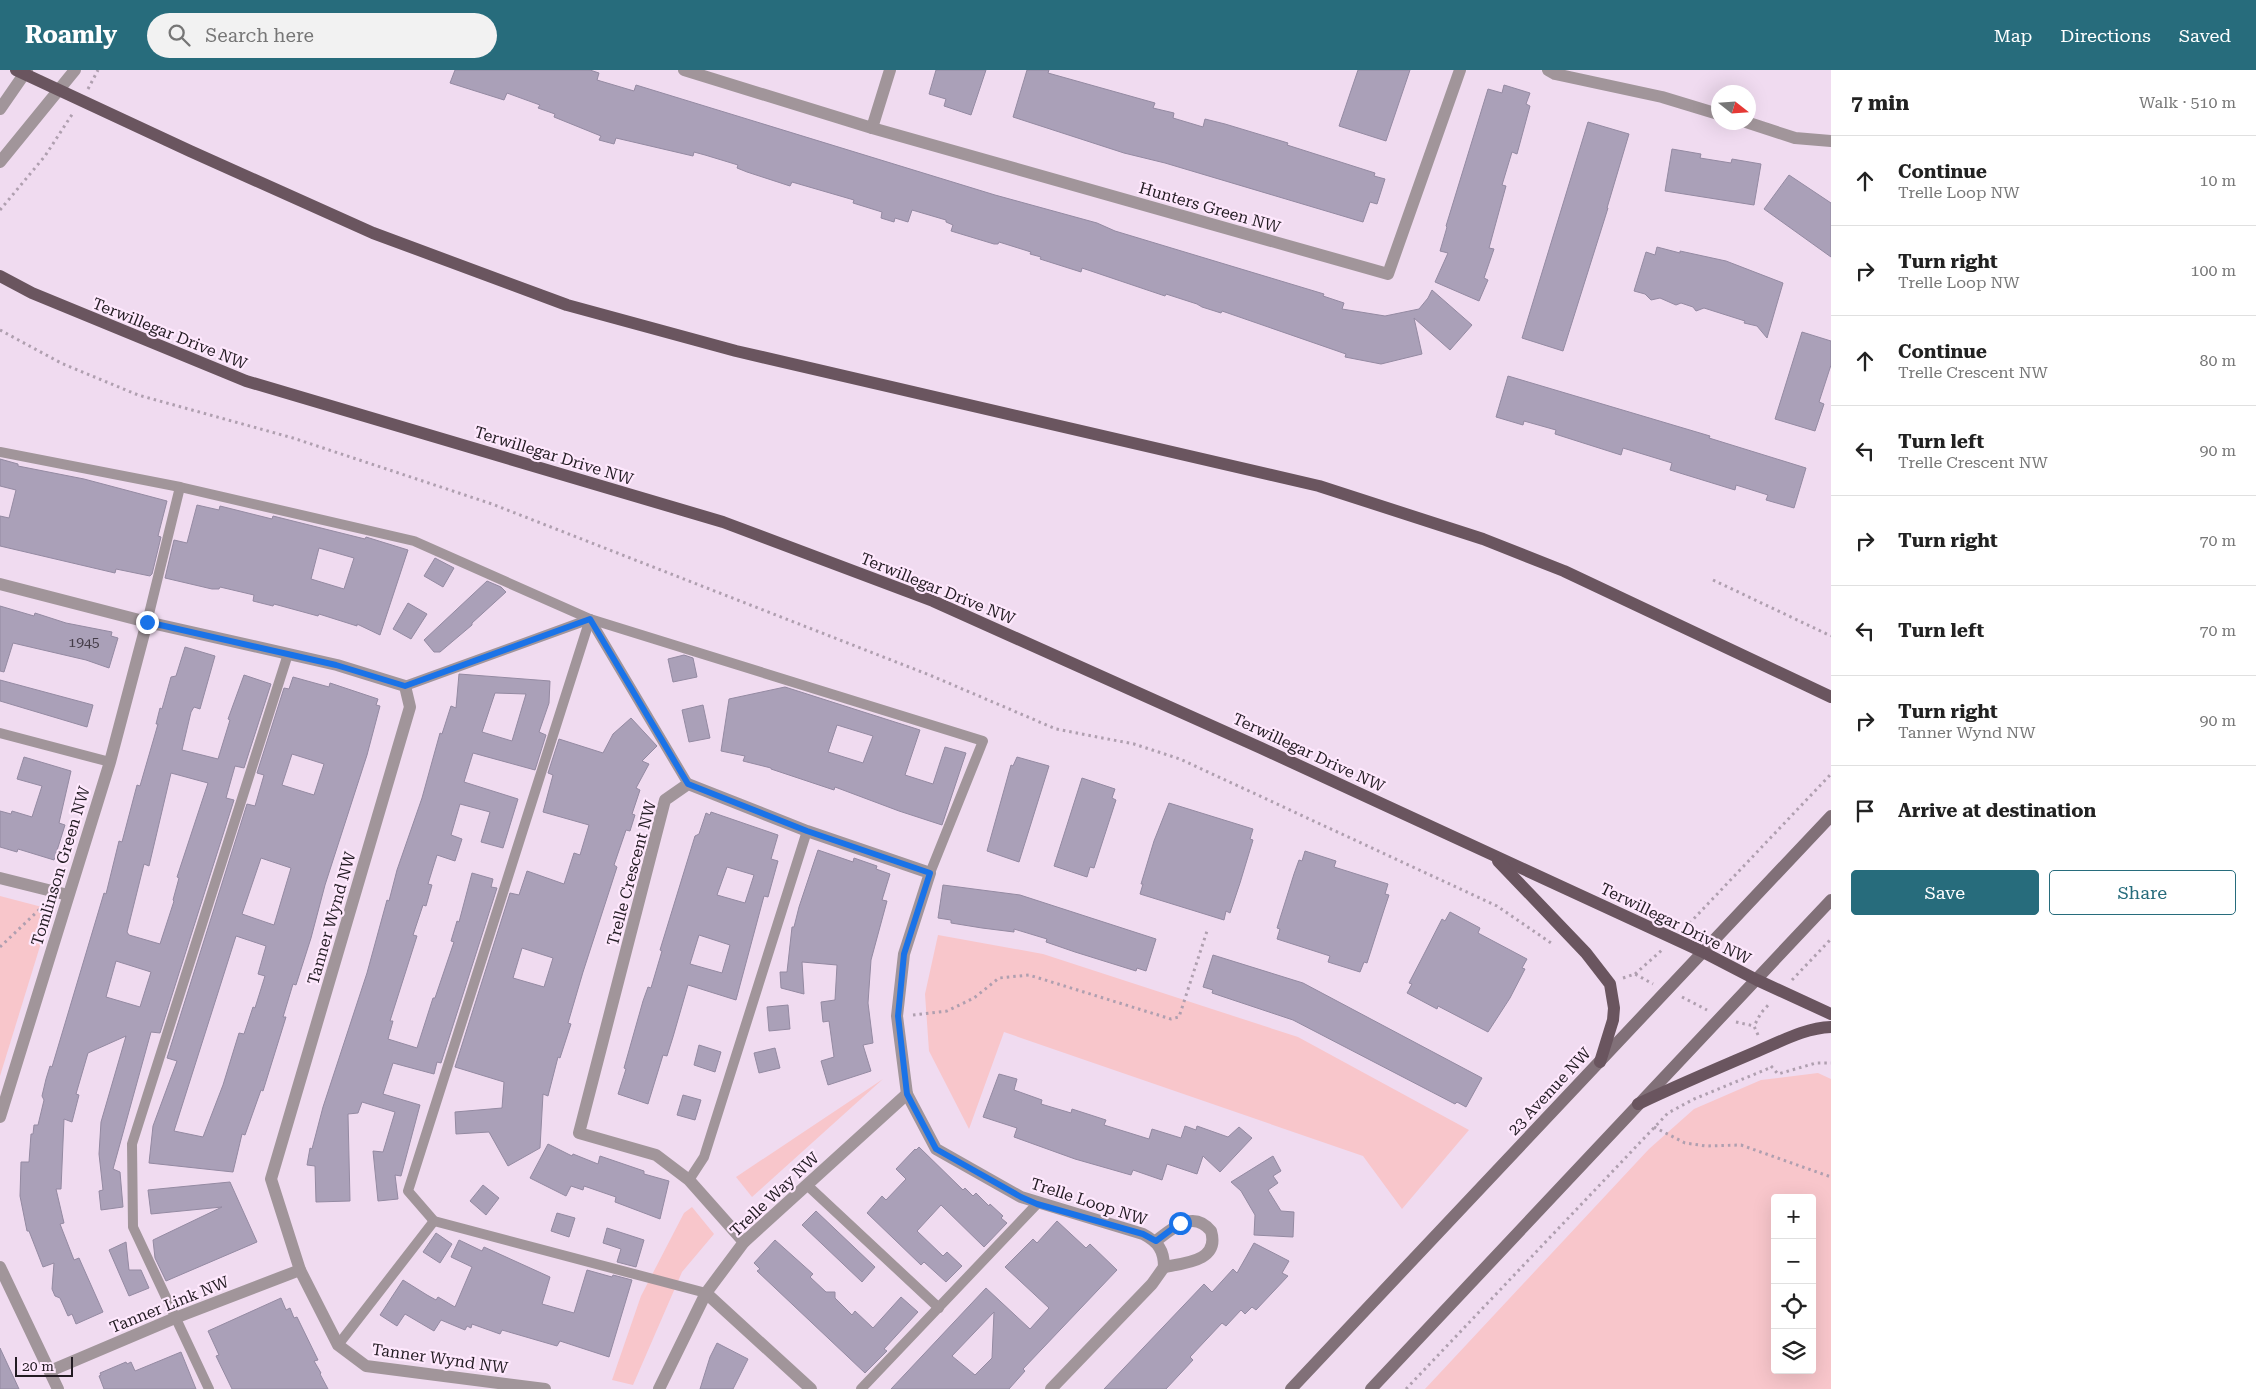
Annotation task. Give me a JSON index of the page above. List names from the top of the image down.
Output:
{
  "streets": {
    "main road": ["Terwillegar Drive NW", "23 Avenue NW"],
    "street": [
      "Hunters Green NW",
      "Tomlinson Green NW",
      "Trelle Crescent NW",
      "Tanner Wynd NW",
      "Trelle Way NW",
      "Trelle Loop NW",
      "Tanner Link NW"
    ]
  },
  "crossings": [
    ["Terwillegar Drive NW", "23 Avenue NW"],
    ["Trelle Crescent NW", "Trelle Way NW"],
    ["Tanner Wynd NW", "Tanner Link NW"],
    ["Trelle Way NW", "Trelle Loop NW"]
  ],
  "house_numbers": ["1945"],
  "scale_bar": "20 m",
  "north": "right",
  "page": {
    "header": "Roamly",
    "search": "Search here",
    "nav": ["Map", "Directions", "Saved"],
    "heading": ["7 min", "Walk · 510 m"],
    "list": [
      ["Continue", "Trelle Loop NW", "10 m"],
      ["Turn right", "Trelle Loop NW", "100 m"],
      ["Continue", "Trelle Crescent NW", "80 m"],
      ["Turn left", "Trelle Crescent NW", "90 m"],
      ["Turn right", "70 m"],
      ["Turn left", "70 m"],
      ["Turn right", "Tanner Wynd NW", "90 m"],
      "Arrive at destination"
    ],
    "buttons": ["Save", "Share"],
    "map_buttons": ["+", "−"],
    "scale": "20 m"
  }
}
